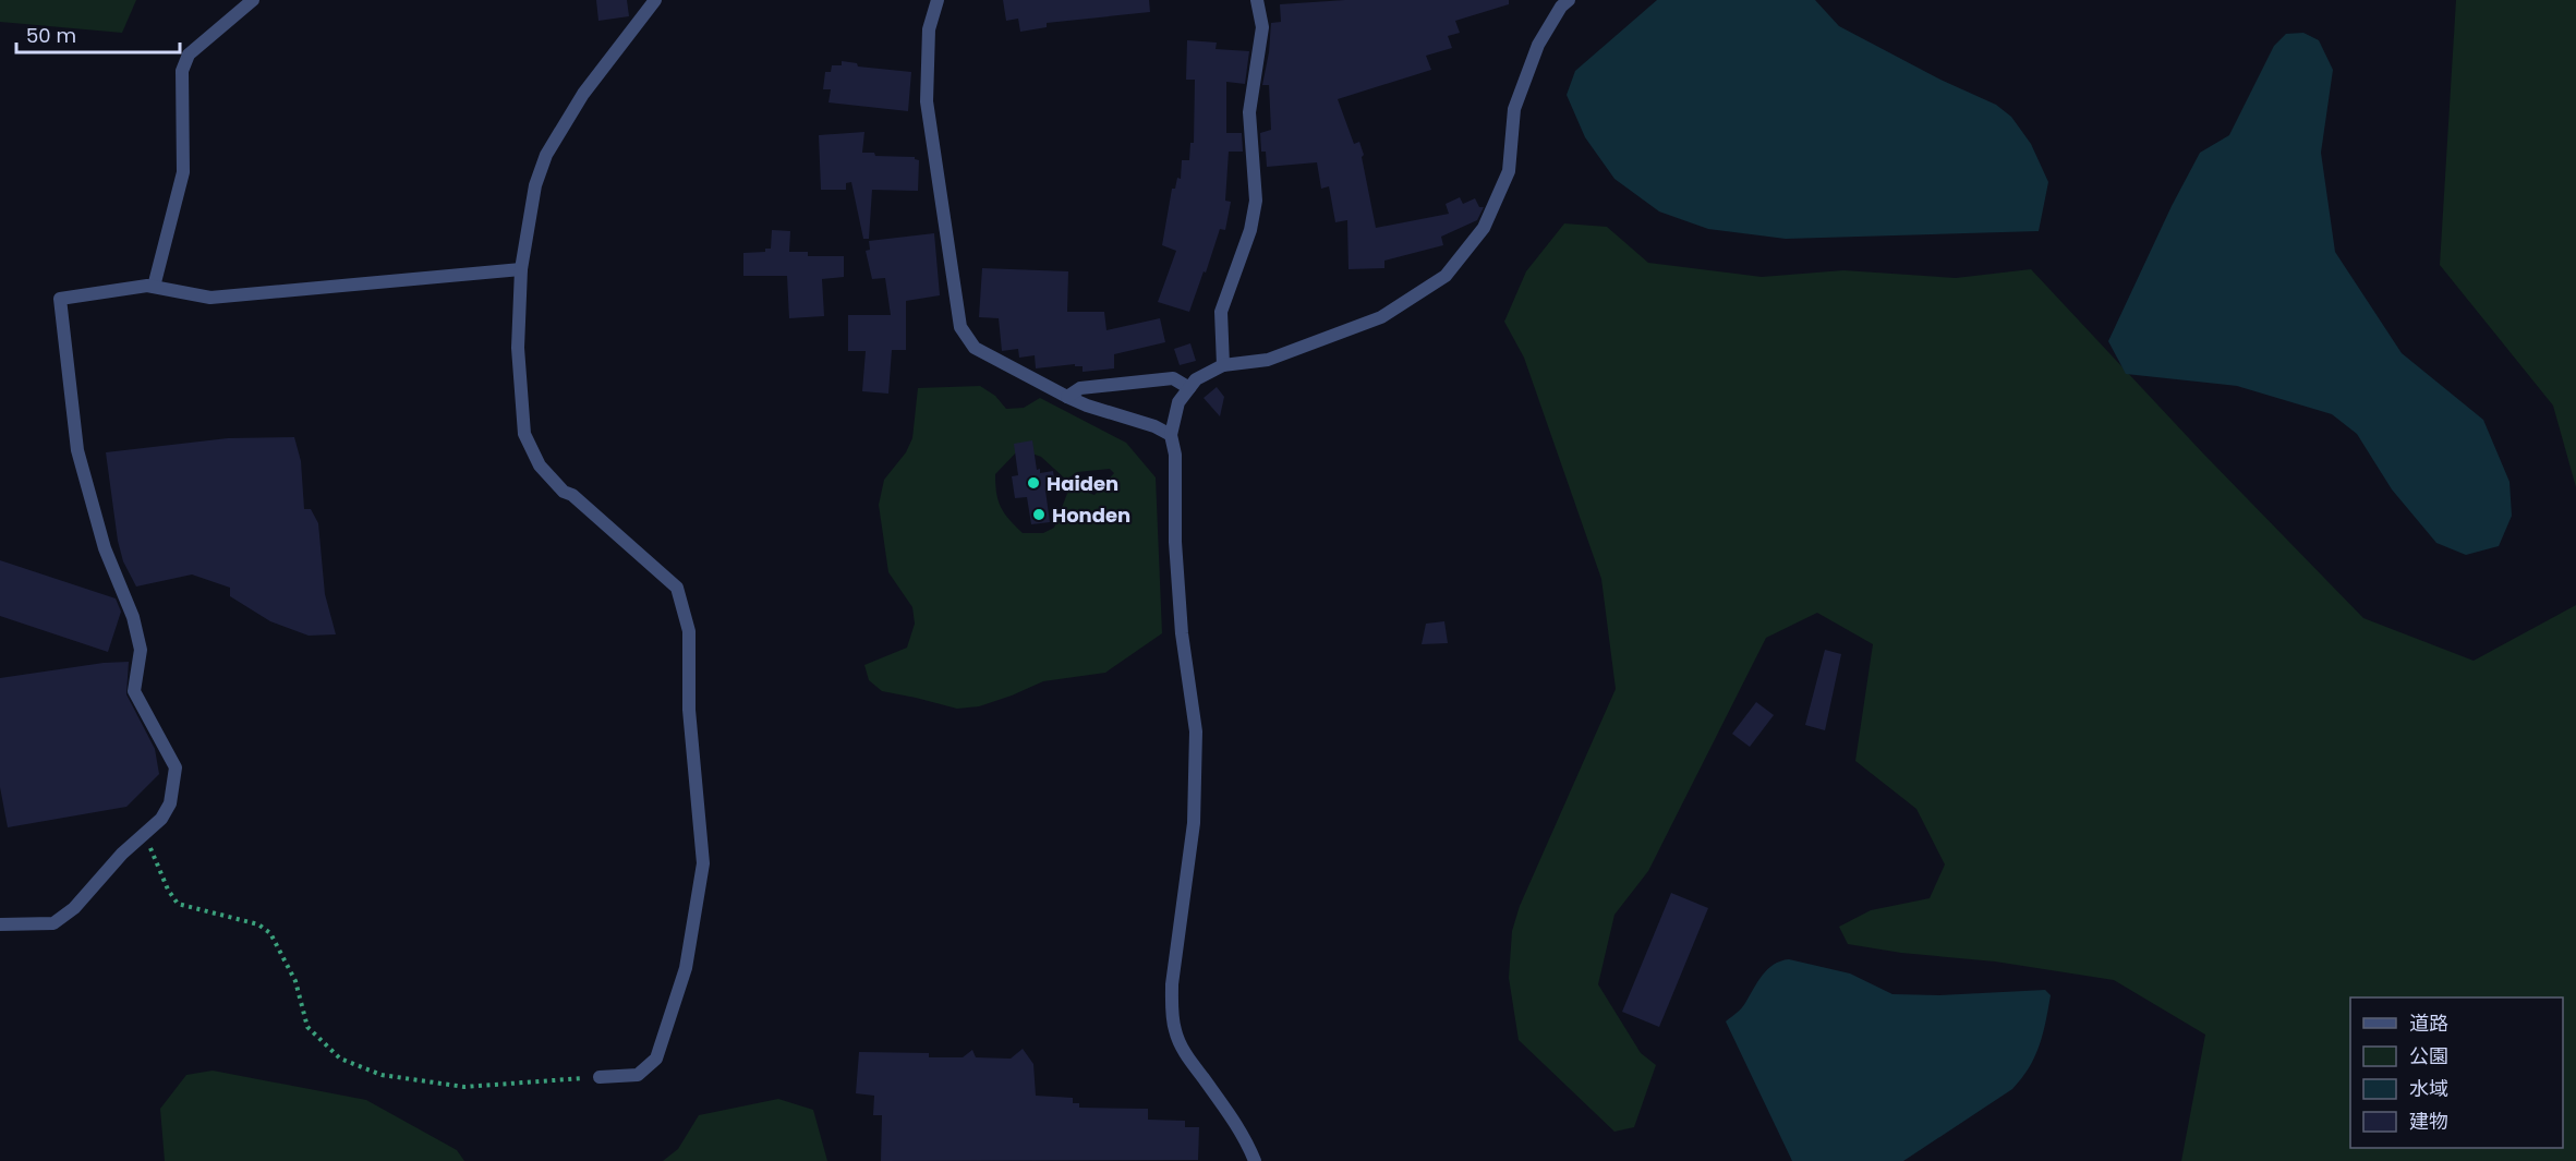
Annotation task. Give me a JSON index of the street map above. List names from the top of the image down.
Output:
{
  "places": ["Haiden", "Honden"],
  "legend": [
    "道路",
    "公園",
    "水域",
    "建物"
  ],
  "scale_bar": "50 m"
}
